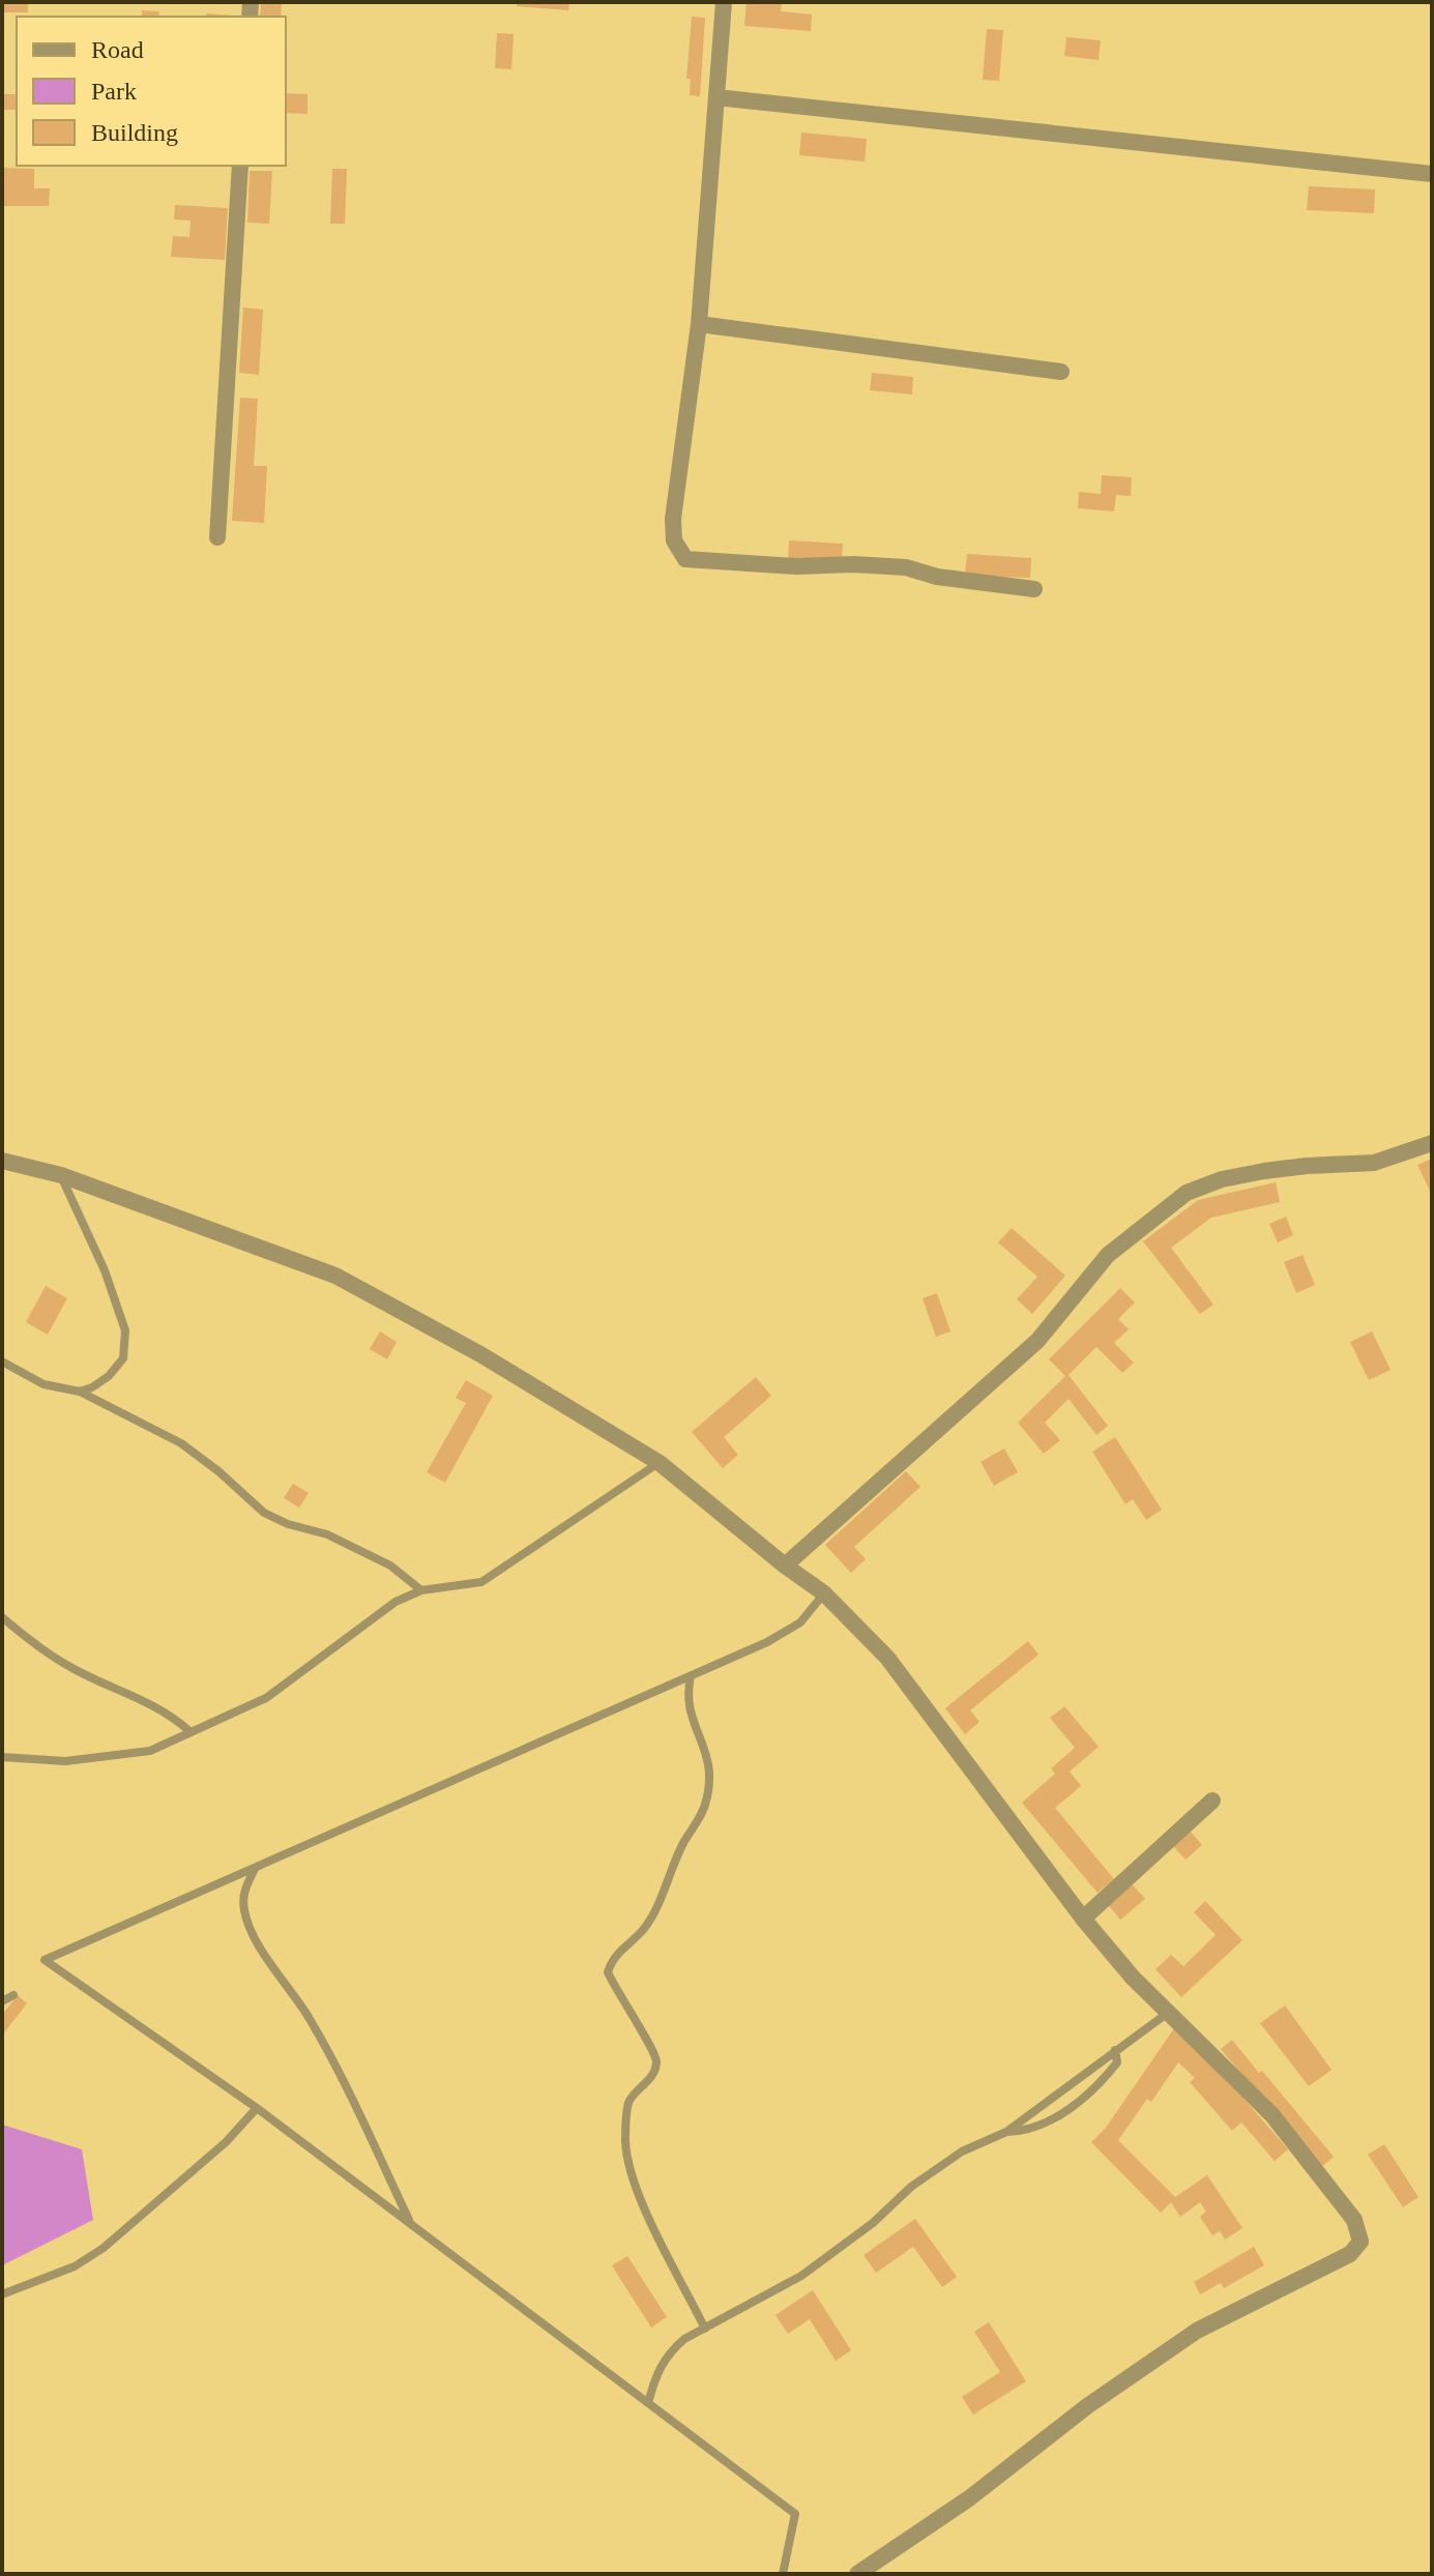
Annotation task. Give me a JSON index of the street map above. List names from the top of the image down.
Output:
{
  "legend": ["Road", "Park", "Building"]
}
